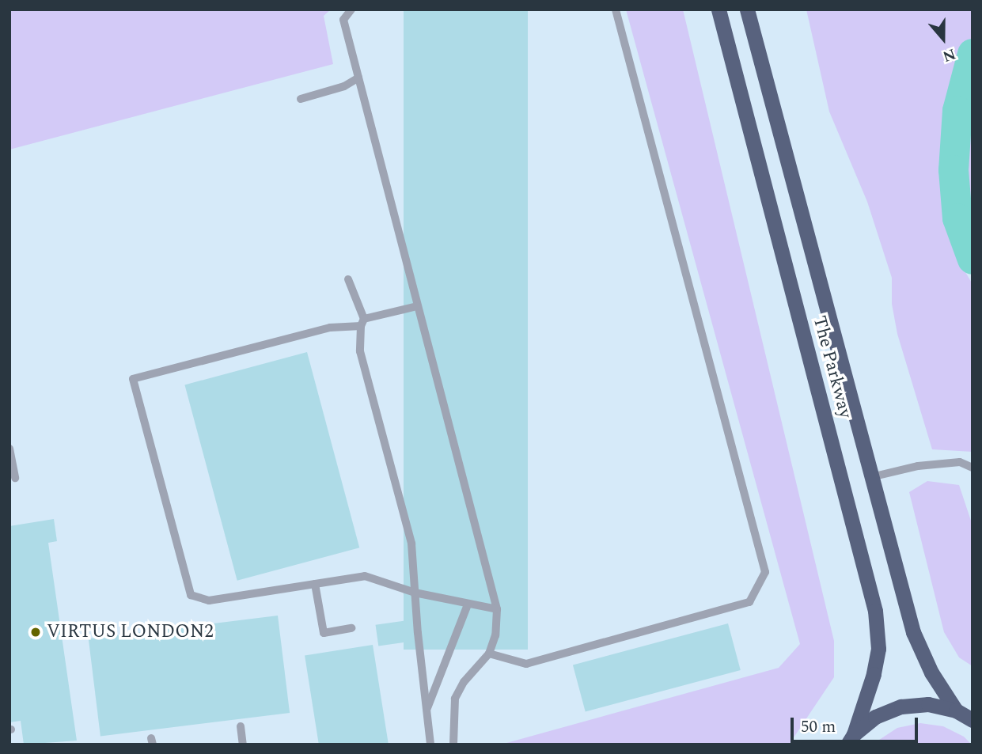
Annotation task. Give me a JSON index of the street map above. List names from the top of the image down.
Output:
{
  "streets": {
    "highway": ["The Parkway"]
  },
  "places": ["VIRTUS LONDON2"],
  "scale_bar": "50 m",
  "north": "bottom"
}
